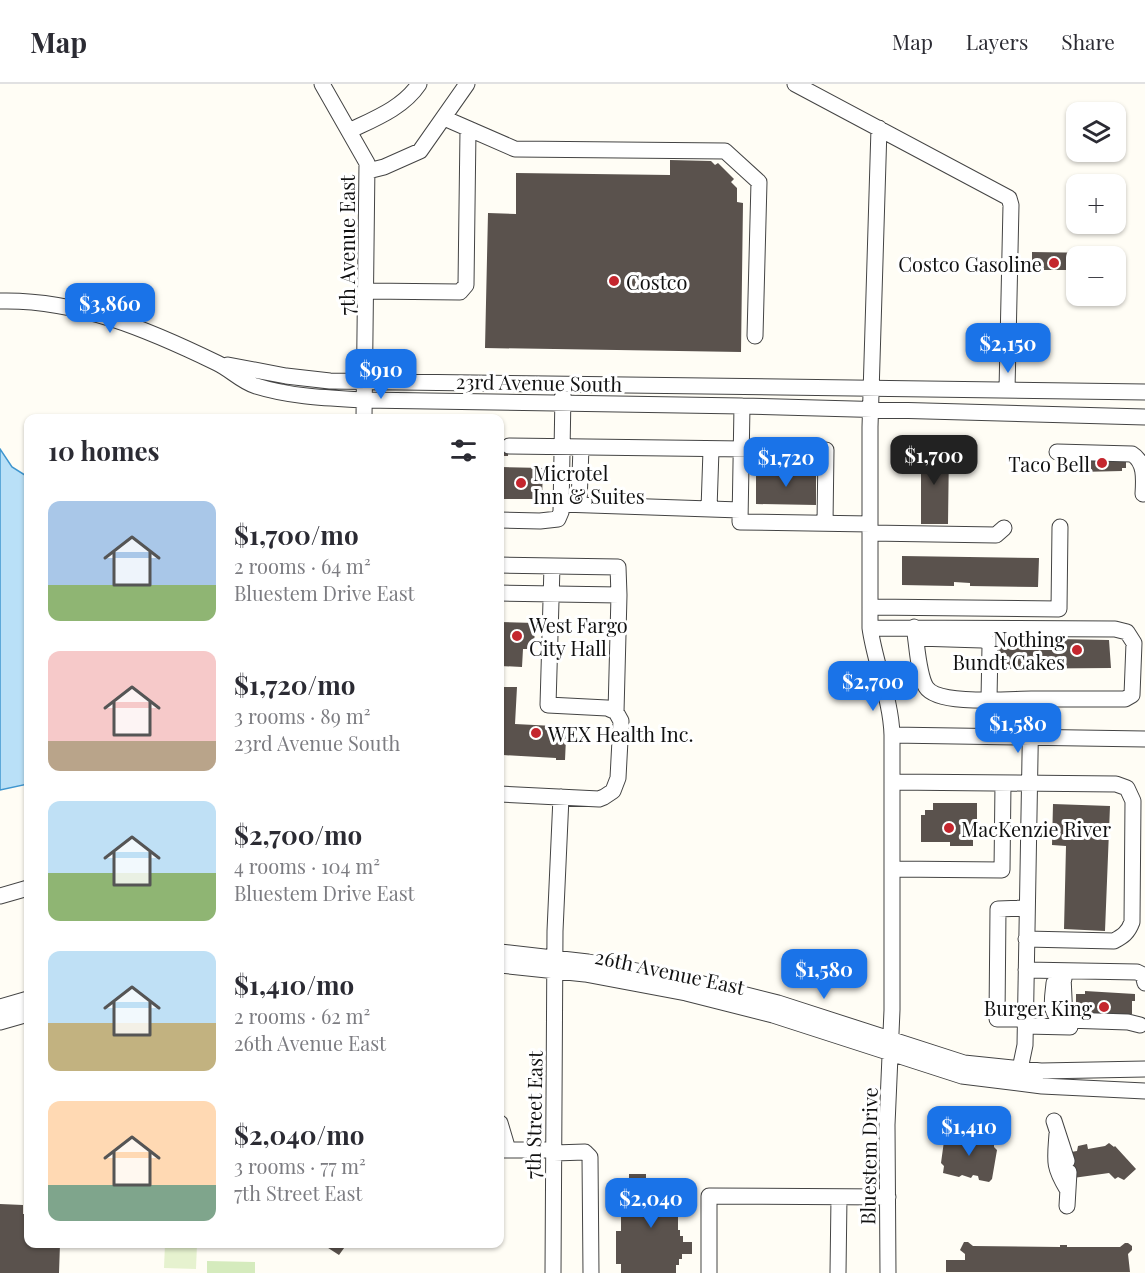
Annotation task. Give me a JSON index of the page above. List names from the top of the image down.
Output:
{
  "streets": {
    "street": [
      "7th Avenue East",
      "23rd Avenue South",
      "26th Avenue East",
      "7th Street East",
      "Bluestem Drive"
    ]
  },
  "crossings": [
    ["7th Avenue East", "23rd Avenue South"],
    ["23rd Avenue South", "Bluestem Drive"],
    ["26th Avenue East", "7th Street East"],
    ["26th Avenue East", "Bluestem Drive"]
  ],
  "places": [
    "Costco Gasoline",
    "Costco",
    "Taco Bell",
    "Microtel Inn & Suites",
    "West Fargo City Hall",
    "Nothing Bundt Cakes",
    "WEX Health Inc.",
    "MacKenzie River",
    "Burger King"
  ],
  "page": {
    "header": "Map",
    "nav": ["Map", "Layers", "Share"],
    "map_buttons": ["+", "−"],
    "price": [
      "$3,860",
      "$2,150",
      "$910",
      "$1,700",
      "$1,720",
      "$2,700",
      "$1,580",
      "$1,580",
      "$1,410",
      "$2,040"
    ],
    "heading": "10 homes",
    "list": [
      {
        "name": "$1,700/mo",
        "note": "2 rooms · 64 m² · Bluestem Drive East"
      },
      {
        "name": "$1,720/mo",
        "note": "3 rooms · 89 m² · 23rd Avenue South"
      },
      {
        "name": "$2,700/mo",
        "note": "4 rooms · 104 m² · Bluestem Drive East"
      },
      {
        "name": "$1,410/mo",
        "note": "2 rooms · 62 m² · 26th Avenue East"
      },
      {
        "name": "$2,040/mo",
        "note": "3 rooms · 77 m² · 7th Street East"
      }
    ]
  }
}
